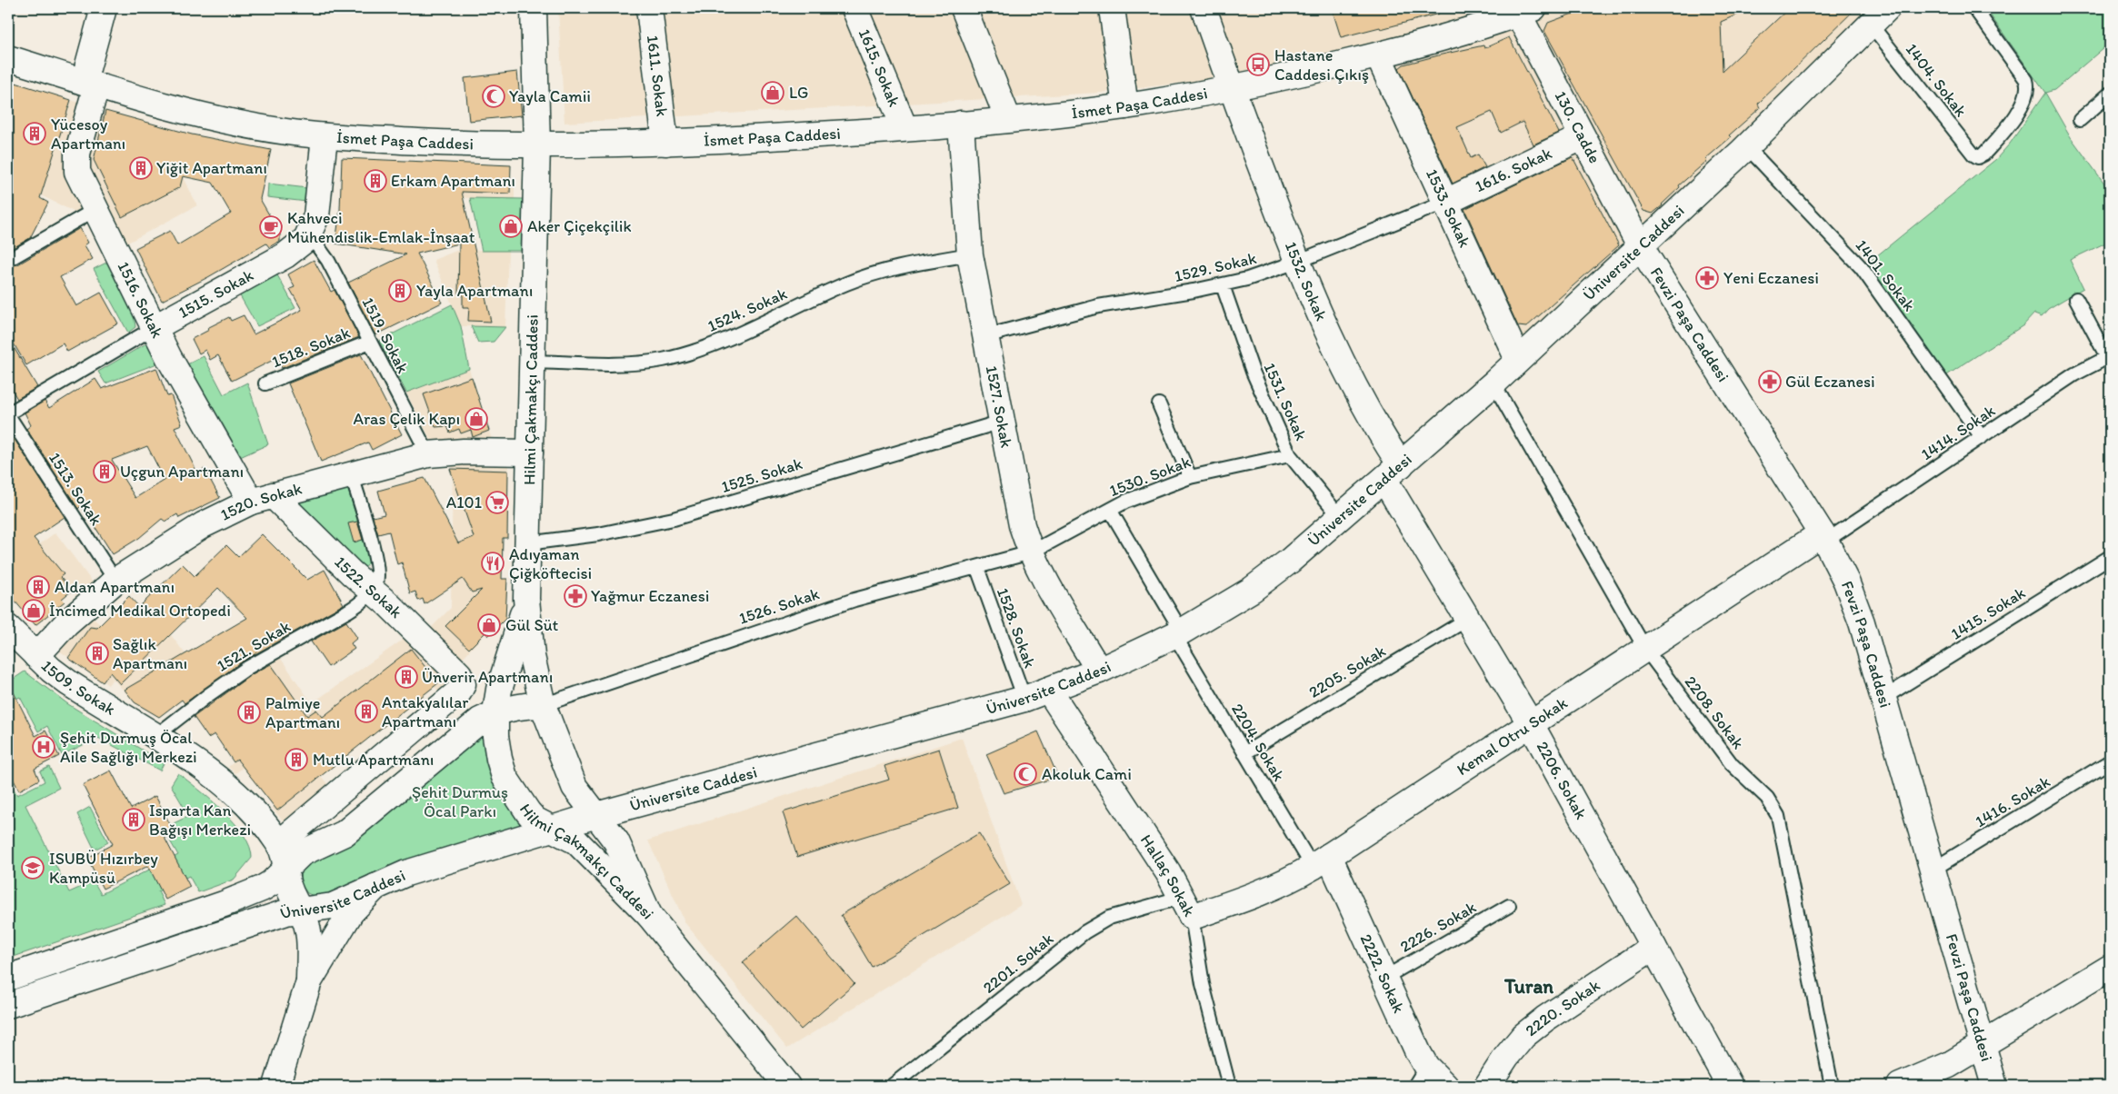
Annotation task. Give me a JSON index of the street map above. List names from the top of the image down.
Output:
{
  "streets": {
    "street": [
      "1615. Sokak",
      "1611. Sokak",
      "İsmet Paşa Caddesi",
      "130. Cadde",
      "1616. Sokak",
      "1533. Sokak",
      "Üniversite Caddesi",
      "1532. Sokak",
      "1515. Sokak",
      "1516. Sokak",
      "Fevzi Paşa Caddesi",
      "Hilmi Çakmakçı Caddesi",
      "1527. Sokak",
      "1520. Sokak",
      "1522. Sokak",
      "1509. Sokak",
      "Kemal Otru Sokak",
      "2206. Sokak",
      "Hallaç Sokak",
      "2222. Sokak",
      "2220. Sokak"
    ],
    "lane": [
      "1404. Sokak",
      "1529. Sokak",
      "1401. Sokak",
      "1524. Sokak",
      "1519. Sokak",
      "1518. Sokak",
      "1531. Sokak",
      "1414. Sokak",
      "1525. Sokak",
      "1530. Sokak",
      "1513. Sokak",
      "1526. Sokak",
      "1415. Sokak",
      "1528. Sokak",
      "1521. Sokak",
      "2205. Sokak",
      "2208. Sokak",
      "2204. Sokak",
      "1416. Sokak",
      "2226. Sokak",
      "2201. Sokak"
    ]
  },
  "crossings": [
    ["1615. Sokak", "İsmet Paşa Caddesi"],
    ["1611. Sokak", "İsmet Paşa Caddesi"],
    ["1404. Sokak", "Üniversite Caddesi"],
    ["İsmet Paşa Caddesi", "130. Cadde"],
    ["İsmet Paşa Caddesi", "1533. Sokak"],
    ["İsmet Paşa Caddesi", "1532. Sokak"],
    ["İsmet Paşa Caddesi", "1515. Sokak"],
    ["İsmet Paşa Caddesi", "1516. Sokak"],
    ["İsmet Paşa Caddesi", "Hilmi Çakmakçı Caddesi"],
    ["İsmet Paşa Caddesi", "1527. Sokak"],
    ["130. Cadde", "1616. Sokak"],
    ["130. Cadde", "Üniversite Caddesi"],
    ["130. Cadde", "Fevzi Paşa Caddesi"],
    ["1616. Sokak", "1533. Sokak"],
    ["1616. Sokak", "1529. Sokak"],
    ["1533. Sokak", "Üniversite Caddesi"],
    ["1533. Sokak", "1529. Sokak"],
    ["Üniversite Caddesi", "1401. Sokak"],
    ["Üniversite Caddesi", "1532. Sokak"],
    ["Üniversite Caddesi", "Fevzi Paşa Caddesi"],
    ["Üniversite Caddesi", "Hilmi Çakmakçı Caddesi"],
    ["Üniversite Caddesi", "1531. Sokak"],
    ["Üniversite Caddesi", "1527. Sokak"],
    ["Üniversite Caddesi", "1526. Sokak"],
    ["Üniversite Caddesi", "1528. Sokak"],
    ["Üniversite Caddesi", "1509. Sokak"],
    ["Üniversite Caddesi", "2208. Sokak"],
    ["Üniversite Caddesi", "2204. Sokak"],
    ["Üniversite Caddesi", "2206. Sokak"],
    ["Üniversite Caddesi", "Hallaç Sokak"],
    ["1529. Sokak", "1532. Sokak"],
    ["1529. Sokak", "1531. Sokak"],
    ["1529. Sokak", "1527. Sokak"],
    ["1401. Sokak", "1414. Sokak"],
    ["1532. Sokak", "2206. Sokak"],
    ["1515. Sokak", "1516. Sokak"],
    ["1515. Sokak", "1519. Sokak"],
    ["1515. Sokak", "1513. Sokak"],
    ["1516. Sokak", "1520. Sokak"],
    ["1516. Sokak", "1522. Sokak"],
    ["1524. Sokak", "Hilmi Çakmakçı Caddesi"],
    ["1524. Sokak", "1527. Sokak"],
    ["Fevzi Paşa Caddesi", "1414. Sokak"],
    ["Fevzi Paşa Caddesi", "1415. Sokak"],
    ["Fevzi Paşa Caddesi", "Kemal Otru Sokak"],
    ["Fevzi Paşa Caddesi", "1416. Sokak"],
    ["1519. Sokak", "1518. Sokak"],
    ["1519. Sokak", "1520. Sokak"],
    ["Hilmi Çakmakçı Caddesi", "1525. Sokak"],
    ["Hilmi Çakmakçı Caddesi", "1520. Sokak"],
    ["Hilmi Çakmakçı Caddesi", "1526. Sokak"],
    ["1531. Sokak", "1530. Sokak"],
    ["1527. Sokak", "1525. Sokak"],
    ["1527. Sokak", "1530. Sokak"],
    ["1527. Sokak", "1526. Sokak"],
    ["1414. Sokak", "Kemal Otru Sokak"],
    ["1530. Sokak", "1526. Sokak"],
    ["1530. Sokak", "2204. Sokak"],
    ["1513. Sokak", "1520. Sokak"],
    ["1520. Sokak", "1522. Sokak"],
    ["1520. Sokak", "1509. Sokak"],
    ["1522. Sokak", "1521. Sokak"],
    ["1522. Sokak", "1509. Sokak"],
    ["1526. Sokak", "1528. Sokak"],
    ["1521. Sokak", "1509. Sokak"],
    ["2205. Sokak", "2204. Sokak"],
    ["2205. Sokak", "2206. Sokak"],
    ["2208. Sokak", "Kemal Otru Sokak"],
    ["Kemal Otru Sokak", "2204. Sokak"],
    ["Kemal Otru Sokak", "2206. Sokak"],
    ["Kemal Otru Sokak", "Hallaç Sokak"],
    ["Kemal Otru Sokak", "2201. Sokak"],
    ["Kemal Otru Sokak", "2222. Sokak"],
    ["2204. Sokak", "2222. Sokak"],
    ["2206. Sokak", "2220. Sokak"],
    ["Hallaç Sokak", "2201. Sokak"],
    ["2226. Sokak", "2222. Sokak"]
  ],
  "districts": ["Turan"],
  "parks": ["Şehit Durmuş Öcal Parkı"],
  "places": {
    "bus stop": ["Hastane Caddesi Çıkış"],
    "shop": [
      "LG",
      "Aker Çiçekçilik",
      "Aras Çelik Kapı",
      "İncimed Medikal Ortopedi",
      "Gül Süt"
    ],
    "mosque": ["Yayla Camii", "Akoluk Cami"],
    "building": [
      "Yücesoy Apartmanı",
      "Yiğit Apartmanı",
      "Erkam Apartmanı",
      "Yayla Apartmanı",
      "Uçgun Apartmanı",
      "Aldan Apartmanı",
      "Sağlık Apartmanı",
      "Ünverir Apartmanı",
      "Antakyalılar Apartmanı",
      "Palmiye Apartmanı",
      "Mutlu Apartmanı",
      "Isparta Kan Bağışı Merkezi"
    ],
    "cafe": ["Kahveci Mühendislik-Emlak-İnşaat"],
    "pharmacy": ["Yeni Eczanesi", "Gül Eczanesi", "Yağmur Eczanesi"],
    "supermarket": ["A101"],
    "restaurant": ["Adıyaman Çiğköftecisi"],
    "hospital": ["Şehit Durmuş Öcal Aile Sağlığı Merkezi"],
    "school or university": ["ISUBÜ Hızırbey Kampüsü"]
  }
}
